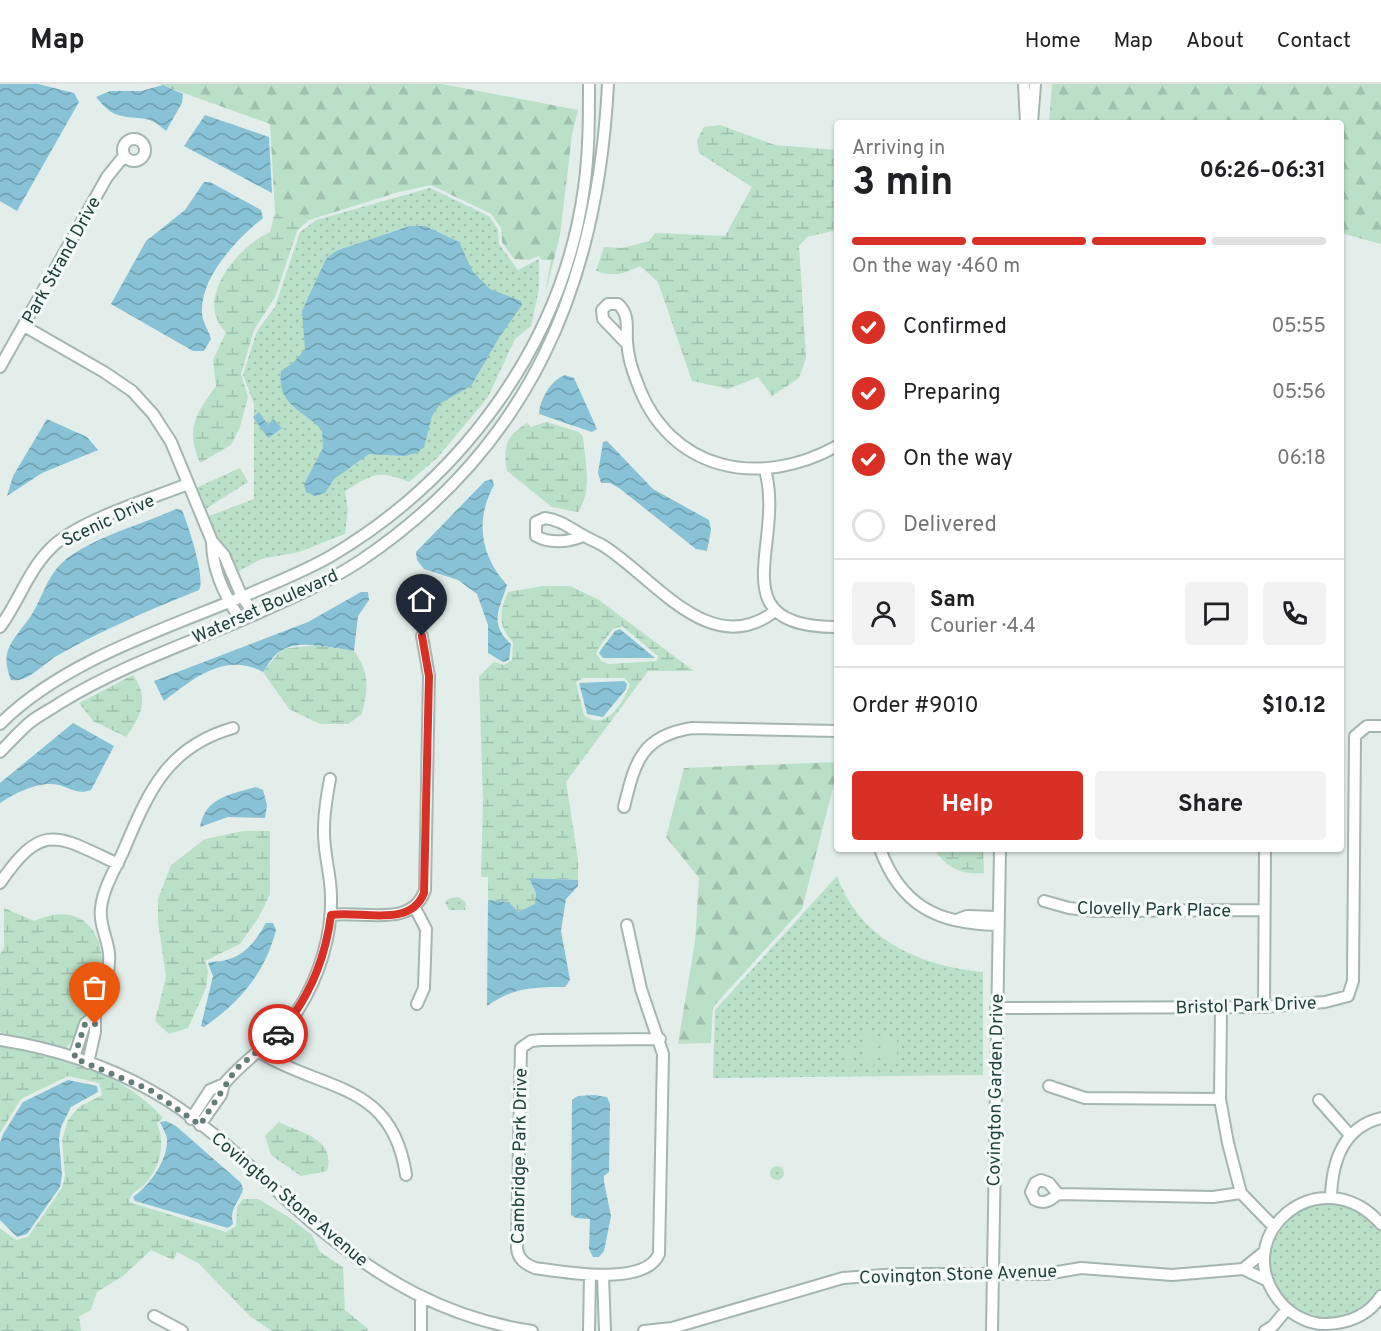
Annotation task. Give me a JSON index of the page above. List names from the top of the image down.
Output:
{
  "streets": {
    "street": [
      "Park Strand Drive",
      "Scenic Drive",
      "Waterset Boulevard",
      "Clovelly Park Place",
      "Bristol Park Drive",
      "Covington Garden Drive",
      "Cambridge Park Drive",
      "Covington Stone Avenue"
    ]
  },
  "crossings": [
    ["Bristol Park Drive", "Covington Garden Drive"],
    ["Covington Garden Drive", "Covington Stone Avenue"]
  ],
  "page": {
    "header": "Map",
    "nav": [
      "Home",
      "Map",
      "About",
      "Contact"
    ],
    "heading": ["3 min", "Arriving in", "06:26–06:31"],
    "panel": [
      "Sam",
      "Courier · 4.4",
      "Order #9010",
      "$10.12"
    ],
    "bar": "On the way · 460 m",
    "list": [
      ["Confirmed", "05:55"],
      ["Preparing", "05:56"],
      ["On the way", "06:18"],
      "Delivered"
    ],
    "buttons": ["Help", "Share"]
  }
}
